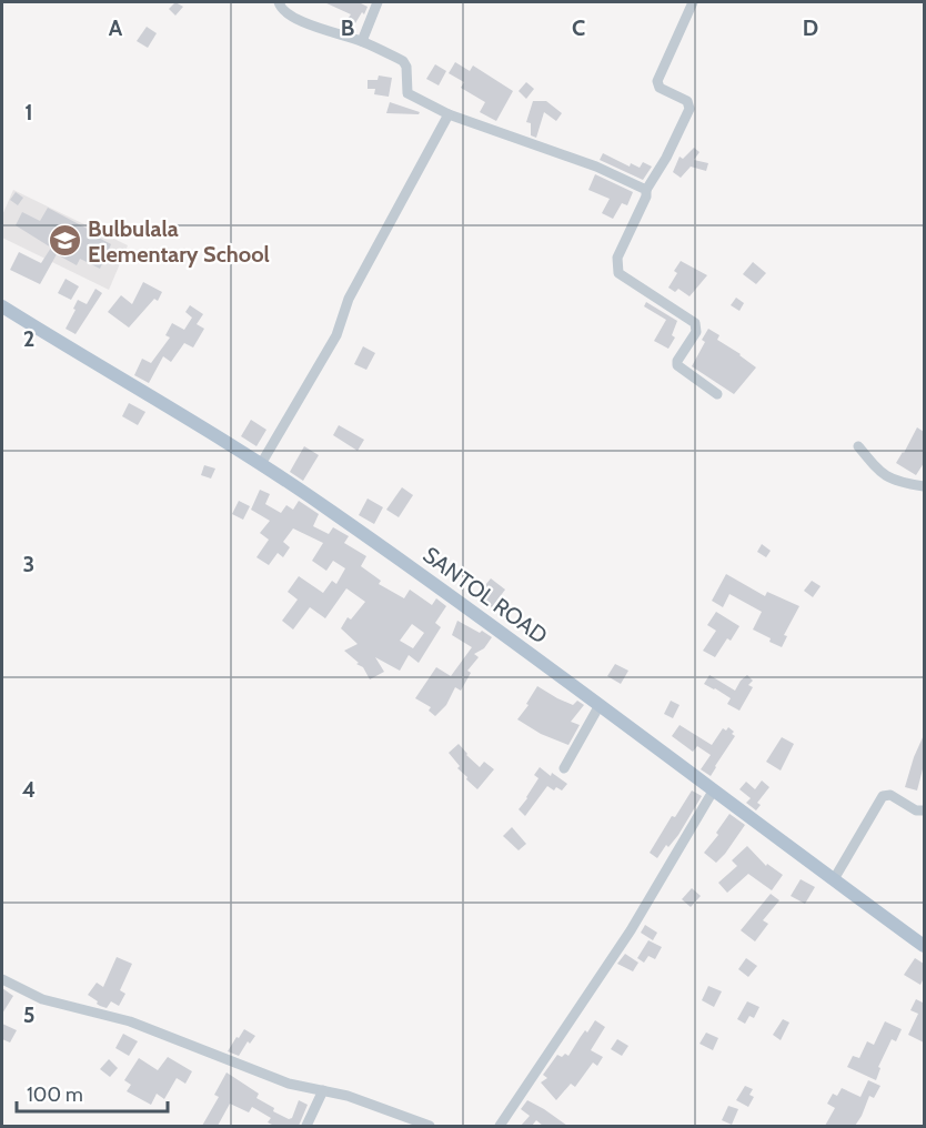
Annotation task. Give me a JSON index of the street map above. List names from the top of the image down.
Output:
{
  "streets": {
    "main road": ["SANTOL ROAD"]
  },
  "places": {
    "school or university": ["Bulbulala Elementary School"]
  },
  "scale_bar": "100 m",
  "grid": {
    "columns": [
      "A",
      "B",
      "C",
      "D"
    ],
    "rows": [
      "1",
      "2",
      "3",
      "4",
      "5"
    ]
  }
}
